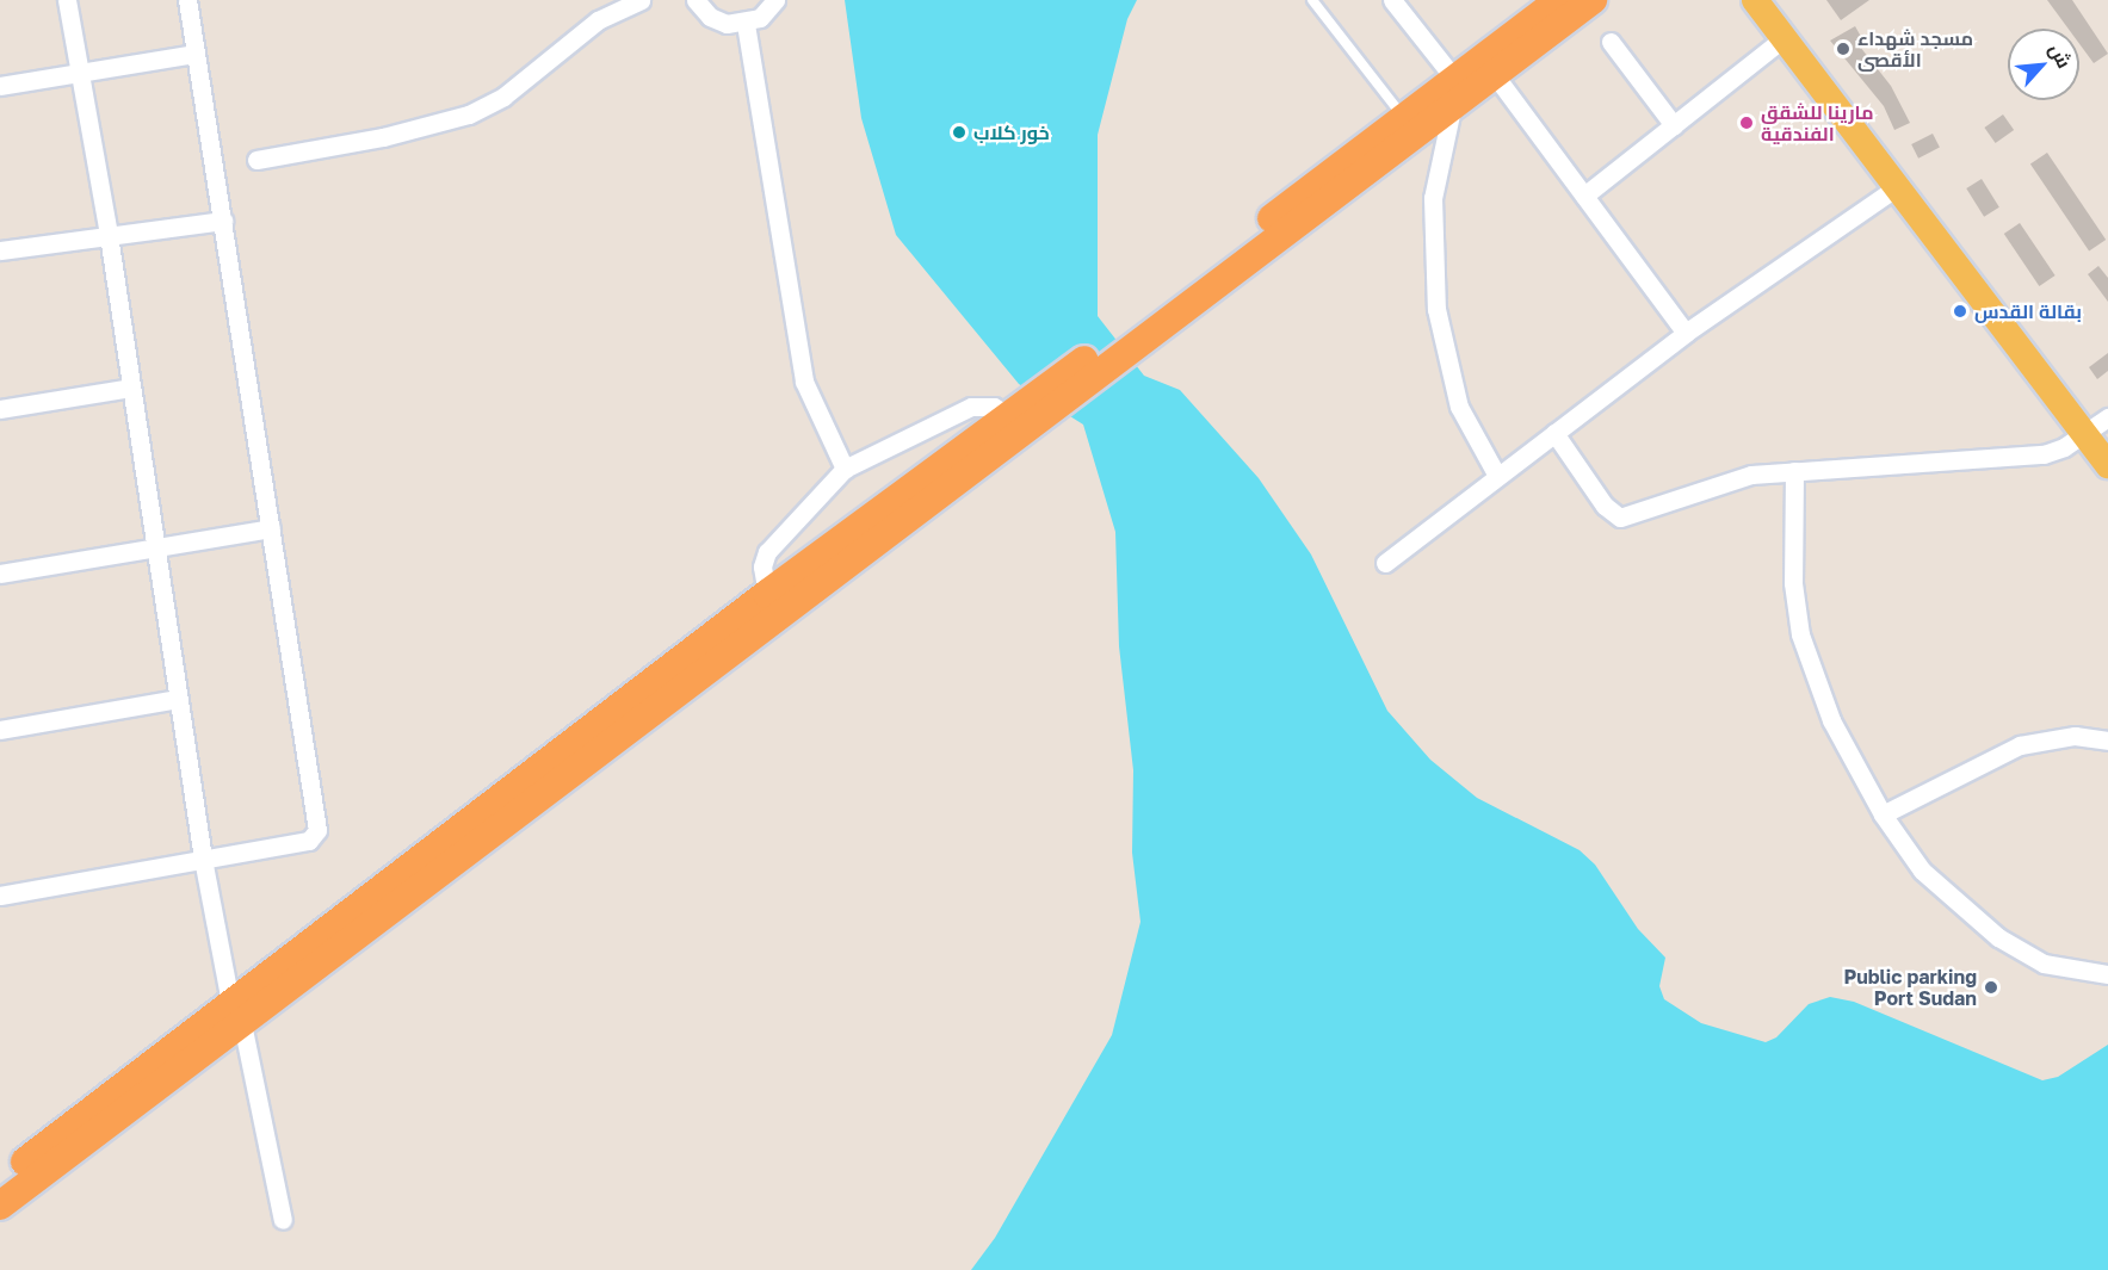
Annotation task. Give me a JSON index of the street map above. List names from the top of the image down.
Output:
{
  "places": [
    "مسجد شهداء الأقصى",
    "مارينا للشقق الفندقية",
    "خور كلاب",
    "بقالة القدس",
    "Public parking Port Sudan"
  ],
  "north": "top right"
}
